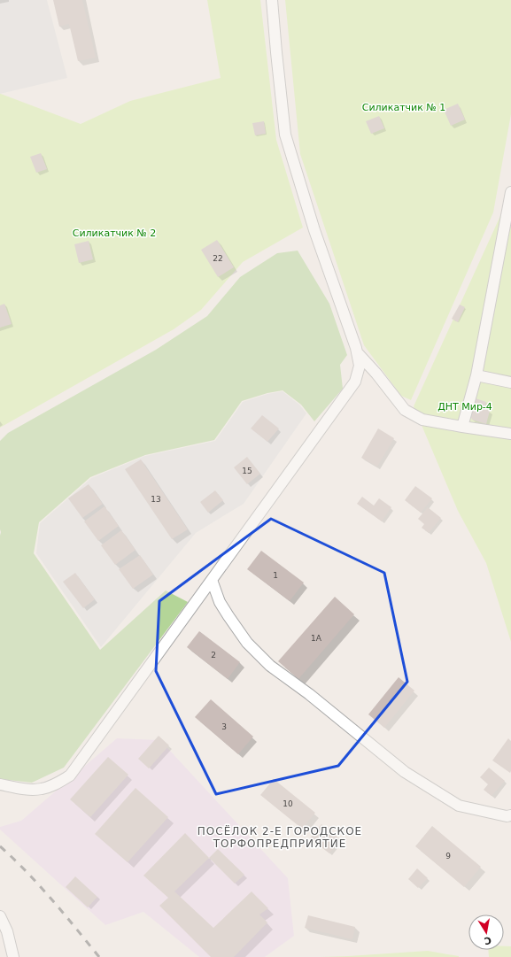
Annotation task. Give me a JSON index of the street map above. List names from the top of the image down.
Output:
{
  "districts": ["ПОСЁЛОК 2-Е ГОРОДСКОЕ ТОРФОПРЕДПРИЯТИЕ"],
  "parks": ["Силикатчик № 1", "Силикатчик № 2", "ДНТ Мир-4"],
  "house_numbers": [
    "22",
    "15",
    "13",
    "1",
    "1А",
    "2",
    "3",
    "10",
    "9"
  ],
  "north": "bottom"
}
